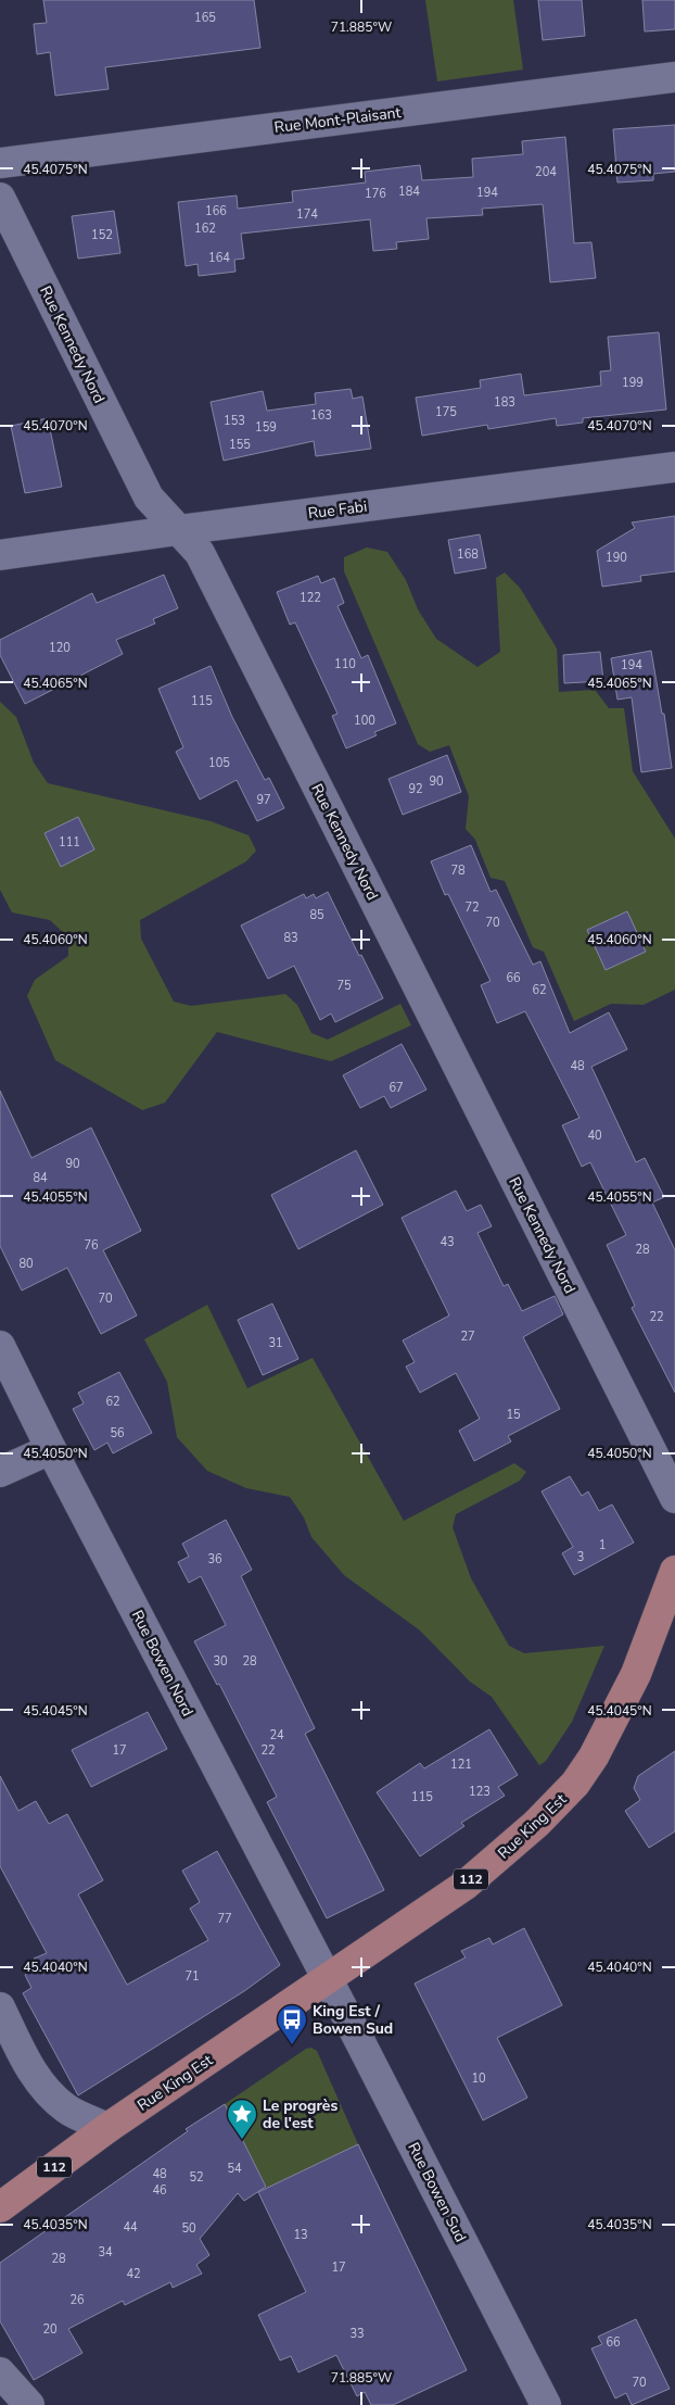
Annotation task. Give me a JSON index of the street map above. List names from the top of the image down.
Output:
{
  "streets": {
    "main road": ["Rue King Est", "112"],
    "street": [
      "Rue Mont-Plaisant",
      "Rue Kennedy Nord",
      "Rue Fabi",
      "Rue Bowen Nord",
      "Rue Bowen Sud"
    ]
  },
  "crossings": [
    ["Rue Kennedy Nord", "Rue Fabi"],
    ["Rue Bowen Nord", "Rue King Est"],
    ["Rue Bowen Nord", "Rue Bowen Sud"],
    ["Rue King Est", "Rue Bowen Sud"]
  ],
  "places": {
    "bus stop": ["King Est / Bowen Sud"],
    "place": ["Le progrès de l'est"]
  },
  "house_numbers": [
    "165",
    "204",
    "184",
    "194",
    "176",
    "166",
    "174",
    "162",
    "152",
    "164",
    "199",
    "183",
    "175",
    "163",
    "153",
    "159",
    "155",
    "168",
    "190",
    "122",
    "120",
    "110",
    "194",
    "115",
    "100",
    "105",
    "90",
    "92",
    "97",
    "111",
    "78",
    "72",
    "85",
    "70",
    "83",
    "66",
    "75",
    "62",
    "48",
    "67",
    "40",
    "90",
    "84",
    "43",
    "76",
    "28",
    "80",
    "70",
    "22",
    "27",
    "31",
    "62",
    "15",
    "56",
    "1",
    "3",
    "36",
    "30",
    "28",
    "24",
    "17",
    "22",
    "121",
    "123",
    "115",
    "77",
    "71",
    "10",
    "54",
    "48",
    "52",
    "46",
    "44",
    "50",
    "13",
    "34",
    "28",
    "17",
    "42",
    "26",
    "20",
    "33",
    "66",
    "70"
  ],
  "coordinates": [
    "71.885°W",
    "45.4075°N",
    "45.4070°N",
    "45.4065°N",
    "45.4060°N",
    "45.4055°N",
    "45.4050°N",
    "45.4045°N",
    "45.4040°N",
    "45.4035°N"
  ]
}
